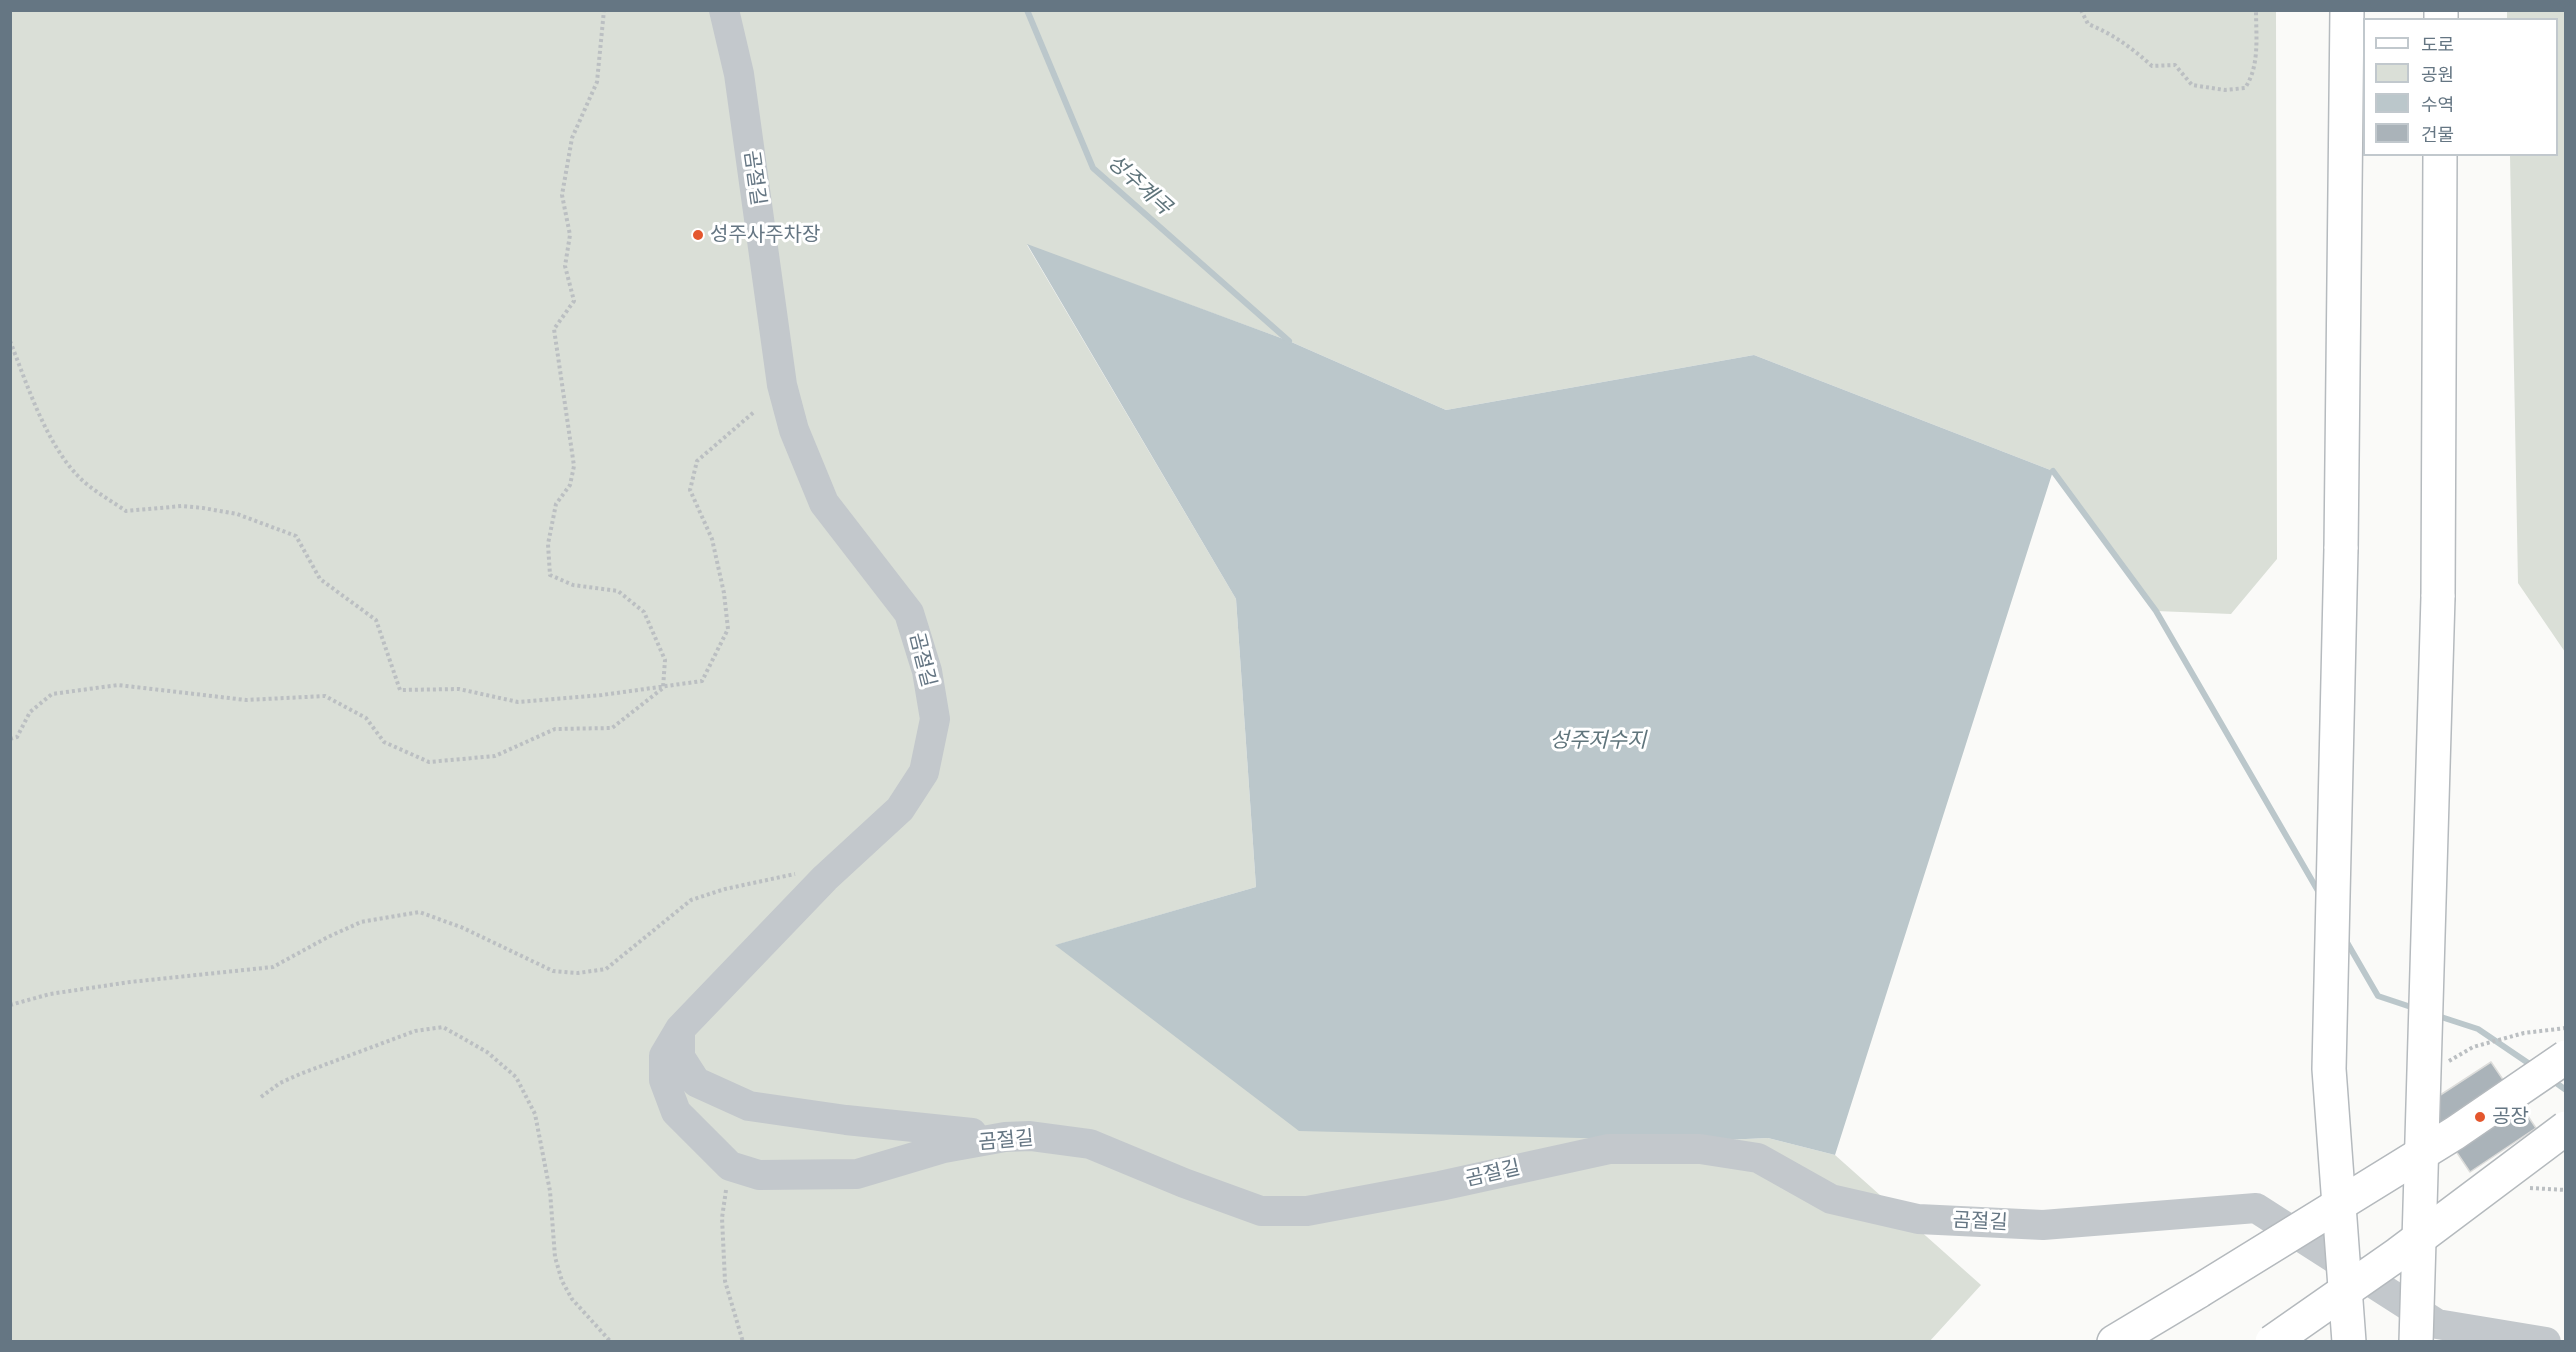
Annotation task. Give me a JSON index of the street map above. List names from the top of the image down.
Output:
{
  "streets": {
    "street": ["곰절길"]
  },
  "water": ["성주계곡", "성주저수지"],
  "places": ["성주사주차장", "공장"],
  "legend": [
    "도로",
    "공원",
    "수역",
    "건물"
  ]
}
